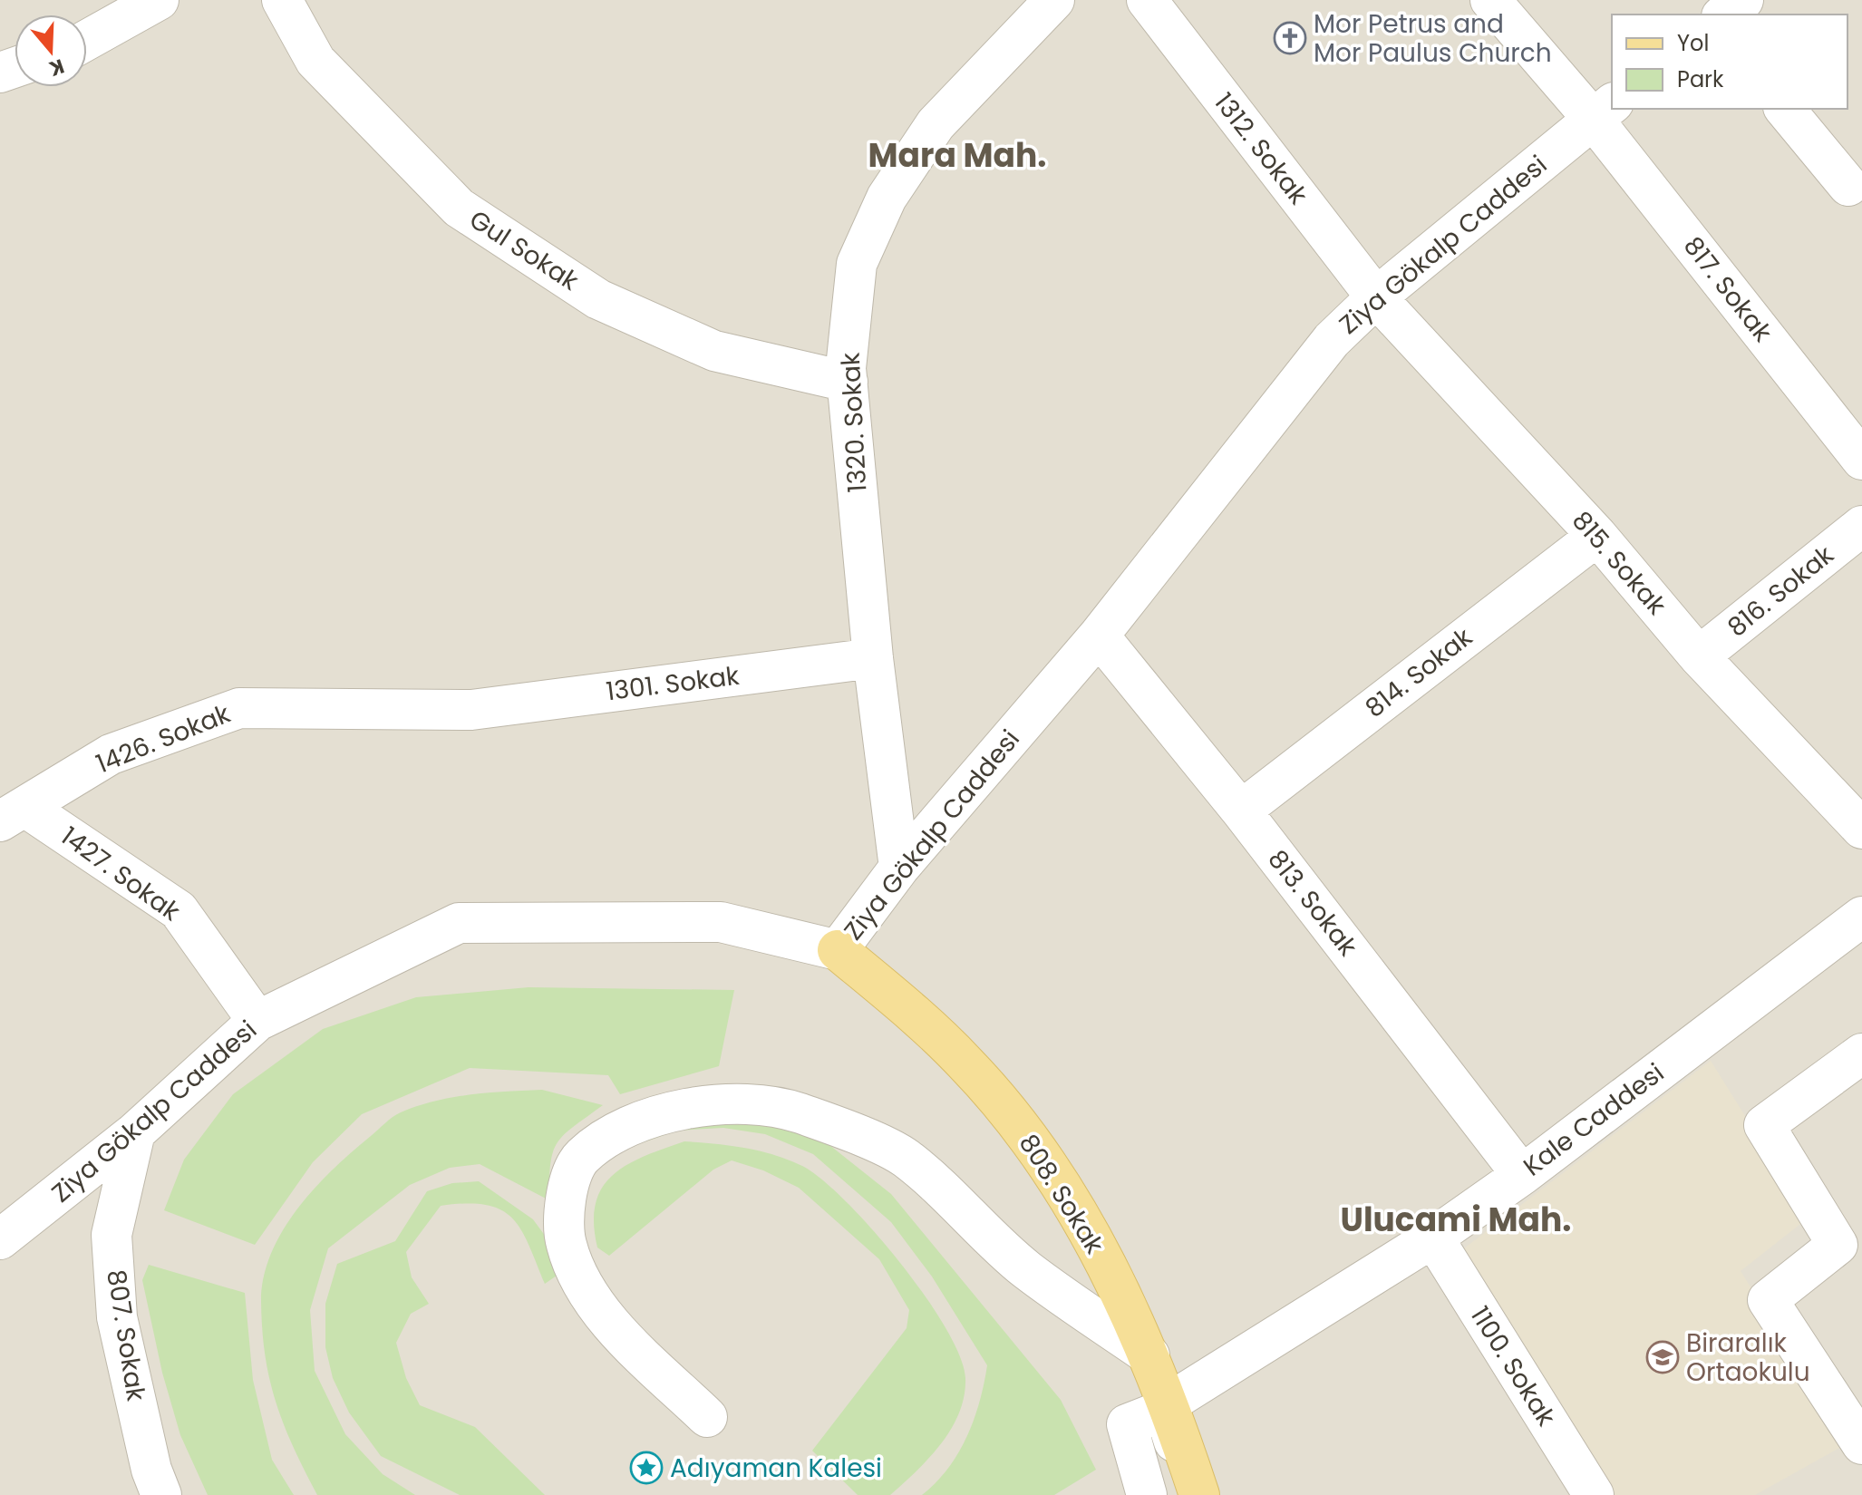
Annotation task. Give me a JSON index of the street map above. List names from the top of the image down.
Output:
{
  "streets": {
    "main road": ["808. Sokak"],
    "street": [
      "1312. Sokak",
      "Ziya Gökalp Caddesi",
      "Gul Sokak",
      "817. Sokak",
      "1320. Sokak",
      "815. Sokak",
      "816. Sokak",
      "814. Sokak",
      "1301. Sokak",
      "1426. Sokak",
      "1427. Sokak",
      "813. Sokak",
      "Kale Caddesi",
      "807. Sokak",
      "1100. Sokak"
    ]
  },
  "crossings": [
    ["1312. Sokak", "Ziya Gökalp Caddesi"],
    ["1312. Sokak", "815. Sokak"],
    ["Ziya Gökalp Caddesi", "817. Sokak"],
    ["Ziya Gökalp Caddesi", "1320. Sokak"],
    ["Ziya Gökalp Caddesi", "815. Sokak"],
    ["Ziya Gökalp Caddesi", "1427. Sokak"],
    ["Ziya Gökalp Caddesi", "813. Sokak"],
    ["Ziya Gökalp Caddesi", "808. Sokak"],
    ["Ziya Gökalp Caddesi", "807. Sokak"],
    ["Gul Sokak", "1320. Sokak"],
    ["1320. Sokak", "1301. Sokak"],
    ["815. Sokak", "816. Sokak"],
    ["815. Sokak", "814. Sokak"],
    ["814. Sokak", "813. Sokak"],
    ["1301. Sokak", "1426. Sokak"],
    ["1426. Sokak", "1427. Sokak"],
    ["813. Sokak", "Kale Caddesi"],
    ["Kale Caddesi", "808. Sokak"],
    ["Kale Caddesi", "1100. Sokak"]
  ],
  "districts": ["Mara Mah.", "Ulucami Mah."],
  "places": {
    "church": ["Mor Petrus and Mor Paulus Church"],
    "school or university": ["Biraralık Ortaokulu"],
    "place": ["Adıyaman Kalesi"]
  },
  "legend": ["Yol", "Park"],
  "north": "bottom"
}
